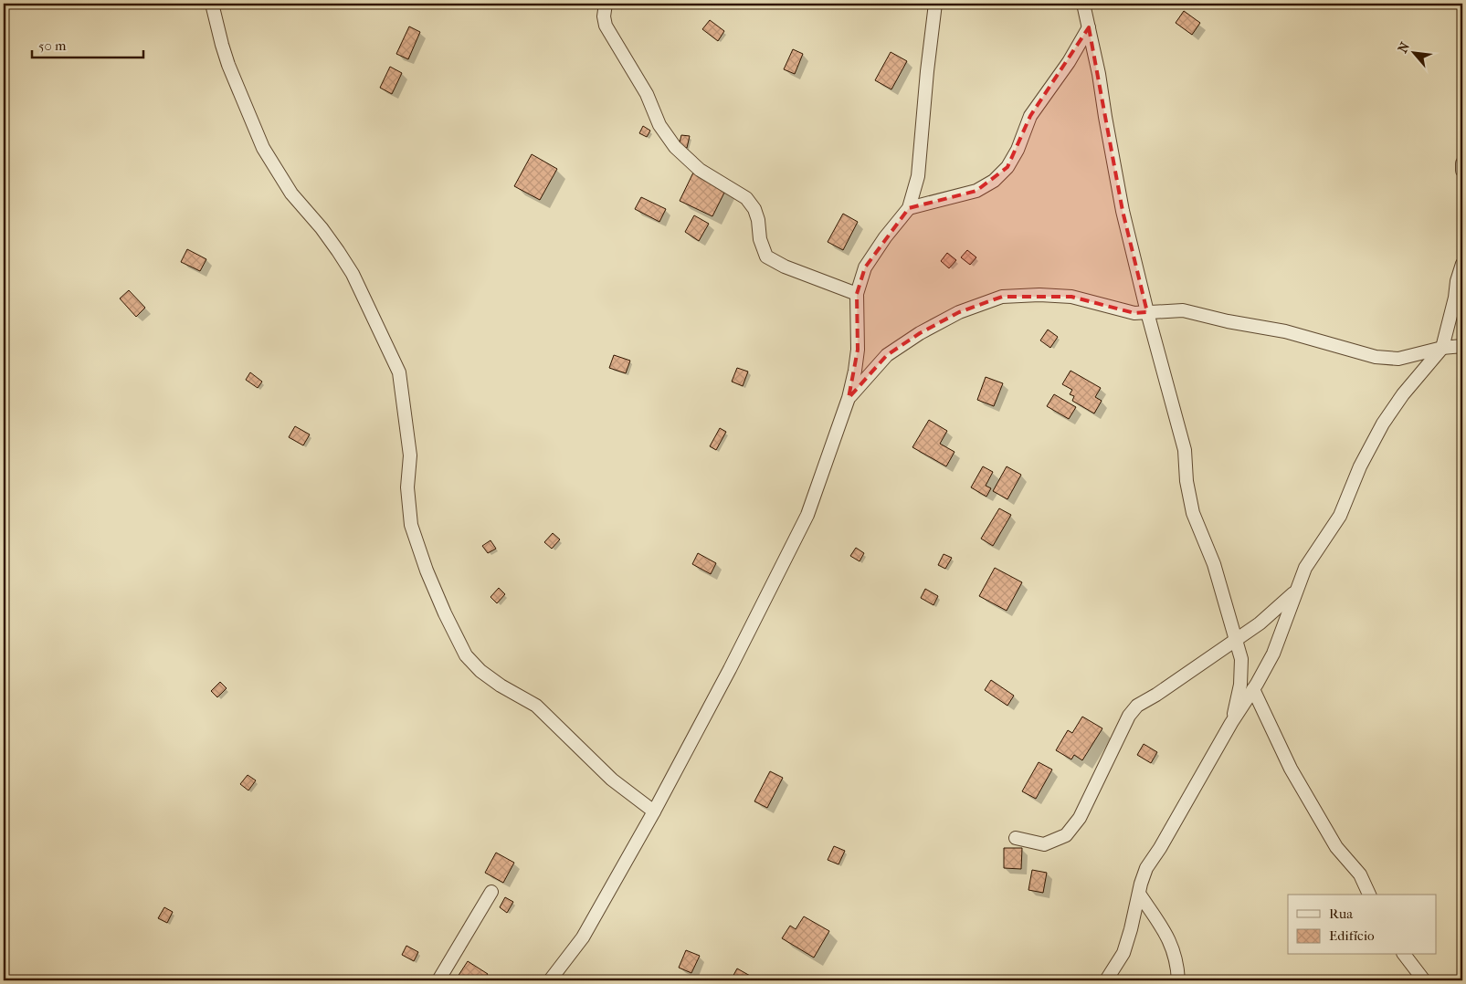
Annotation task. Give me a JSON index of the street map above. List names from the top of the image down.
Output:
{
  "legend": ["Rua", "Edifício"],
  "scale_bar": "50 m",
  "north": "top left"
}
